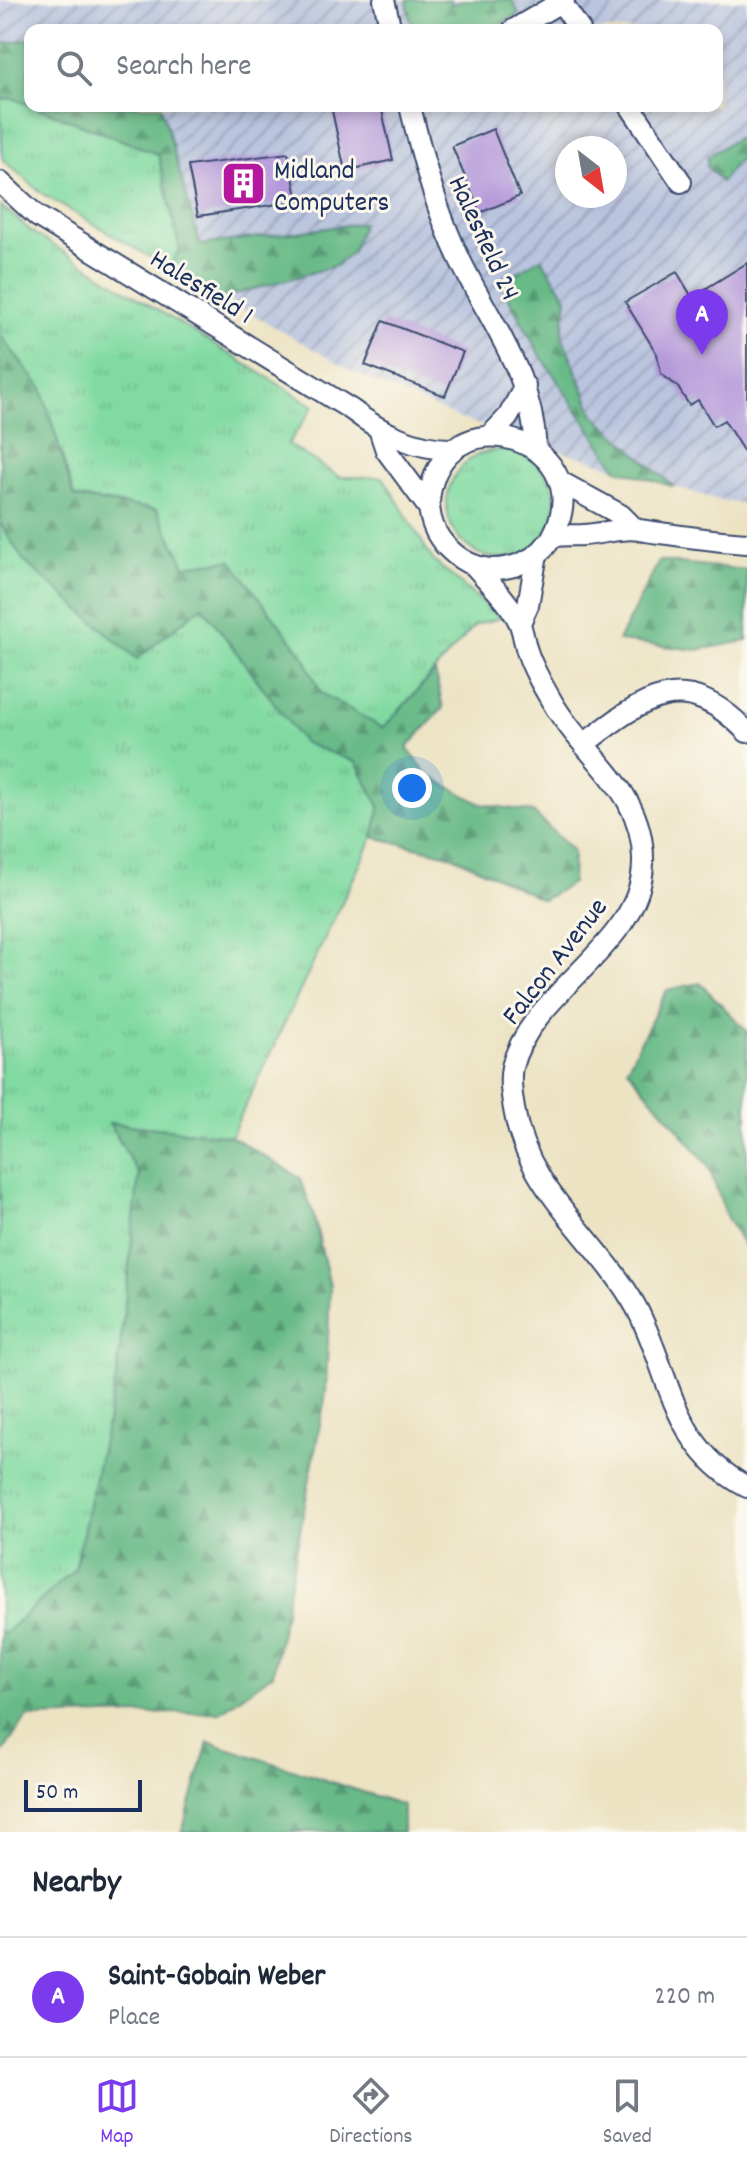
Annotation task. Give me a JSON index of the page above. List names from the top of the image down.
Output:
{
  "streets": {
    "street": ["Halesfield 24", "Halesfield 1", "Falcon Avenue"]
  },
  "crossings": [
    ["Halesfield 24", "Halesfield 1"],
    ["Halesfield 24", "Falcon Avenue"],
    ["Halesfield 1", "Falcon Avenue"]
  ],
  "places": {
    "building": ["Midland Computers"]
  },
  "scale_bar": "50 m",
  "north": "bottom right",
  "page": {
    "search": "Search here",
    "pins": "A",
    "scale": "50 m",
    "heading": "Nearby",
    "list": [
      {
        "mark": "A",
        "name": "Saint-Gobain Weber",
        "note": "Place",
        "value": "220 m"
      }
    ],
    "nav": ["Map", "Directions", "Saved"]
  }
}
